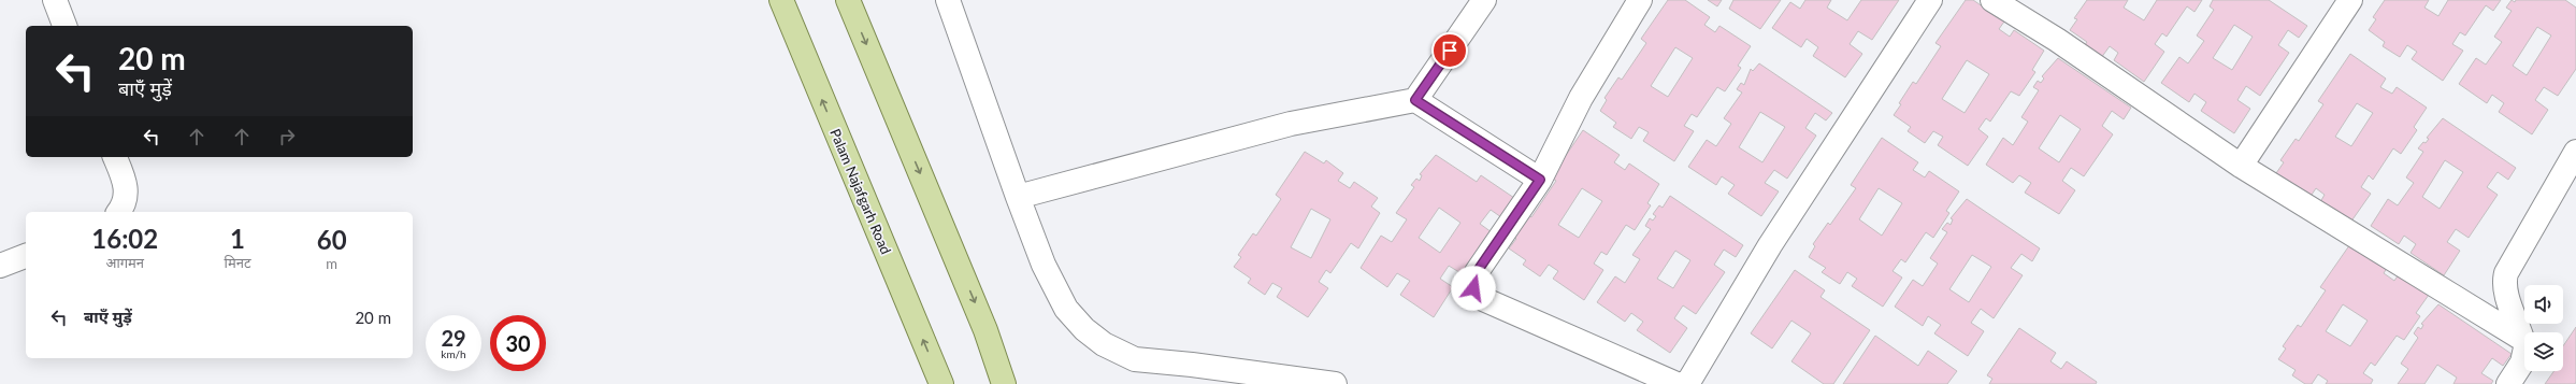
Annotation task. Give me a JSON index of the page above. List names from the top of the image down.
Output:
{
  "streets": {
    "main road": ["Palam Najafgarh Road"]
  },
  "page": {
    "turn": ["20 m", "बाएँ मुड़ें"],
    "eta": [
      "16:02",
      "आगमन",
      "1",
      "मिनट",
      "60",
      "m"
    ],
    "list": [
      {
        "name": "बाएँ मुड़ें",
        "value": "20 m"
      }
    ],
    "speed": "29 km/h",
    "limit": "30"
  }
}
